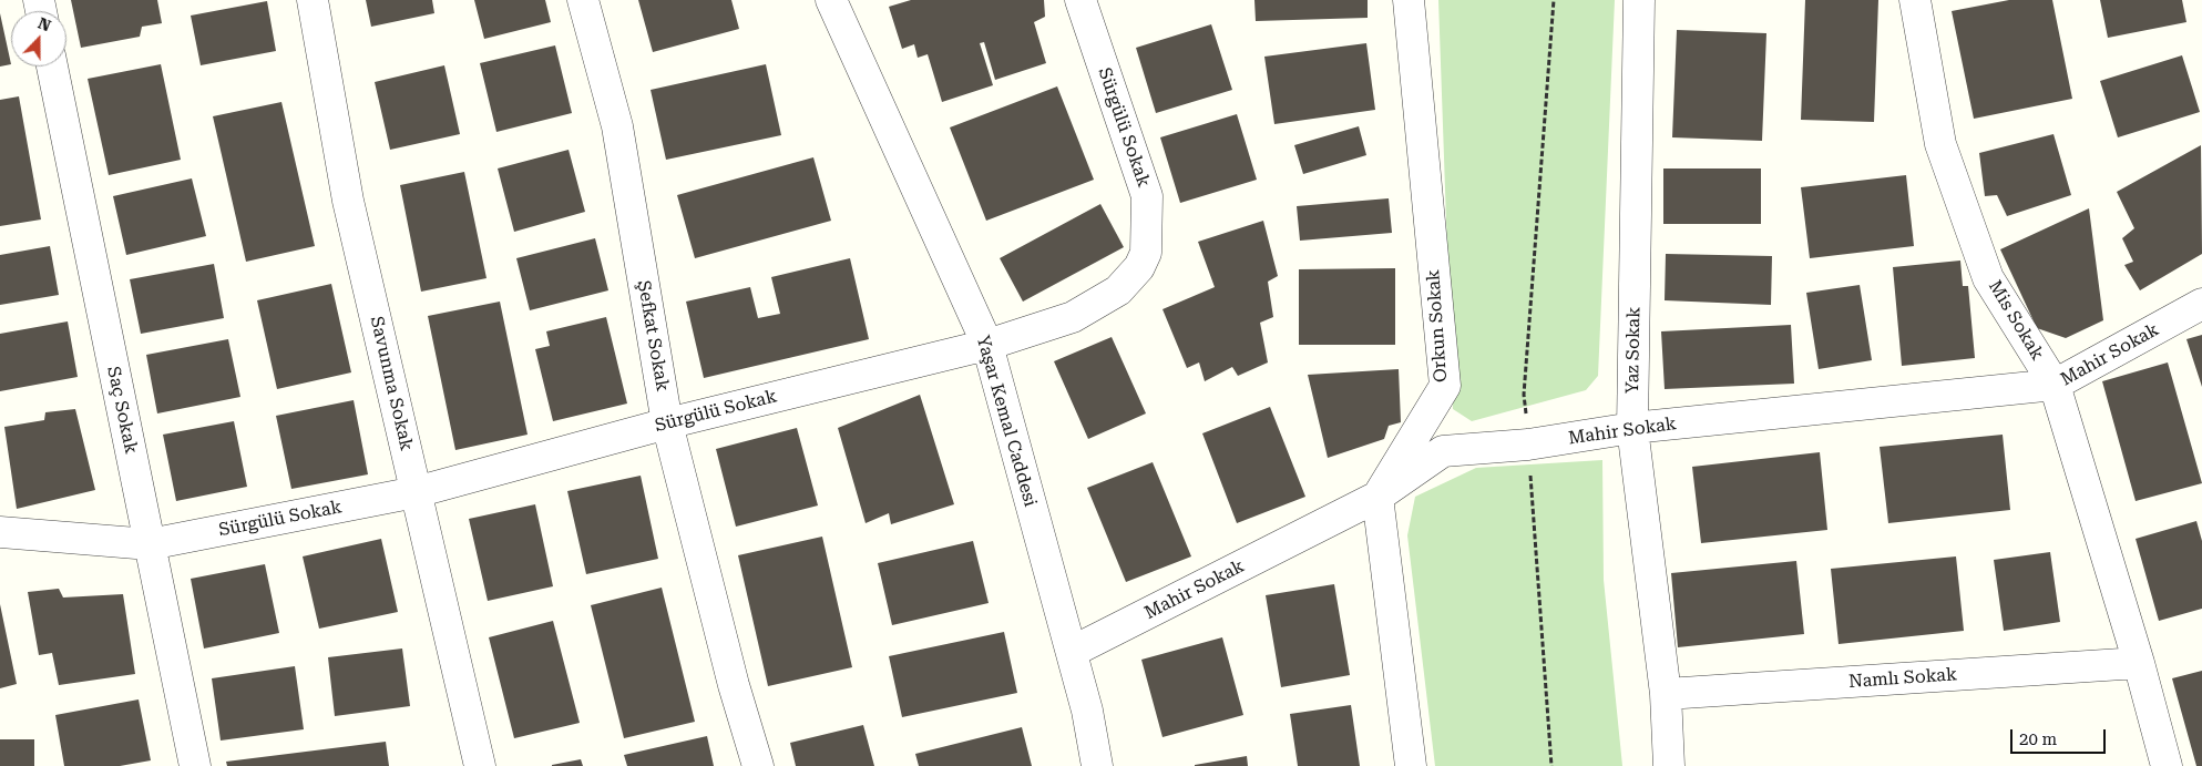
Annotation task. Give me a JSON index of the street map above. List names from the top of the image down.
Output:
{
  "streets": {
    "street": [
      "Sürgülü Sokak",
      "Mis Sokak",
      "Orkun Sokak",
      "Şefkat Sokak",
      "Yaz Sokak",
      "Mahir Sokak",
      "Savunma Sokak",
      "Saç Sokak",
      "Yaşar Kemal Caddesi",
      "Namlı Sokak"
    ]
  },
  "crossings": [
    ["Sürgülü Sokak", "Şefkat Sokak"],
    ["Sürgülü Sokak", "Savunma Sokak"],
    ["Sürgülü Sokak", "Saç Sokak"],
    ["Sürgülü Sokak", "Yaşar Kemal Caddesi"],
    ["Mis Sokak", "Mahir Sokak"],
    ["Mis Sokak", "Namlı Sokak"],
    ["Orkun Sokak", "Mahir Sokak"],
    ["Yaz Sokak", "Mahir Sokak"],
    ["Yaz Sokak", "Namlı Sokak"],
    ["Mahir Sokak", "Yaşar Kemal Caddesi"]
  ],
  "scale_bar": "20 m",
  "north": "top"
}
